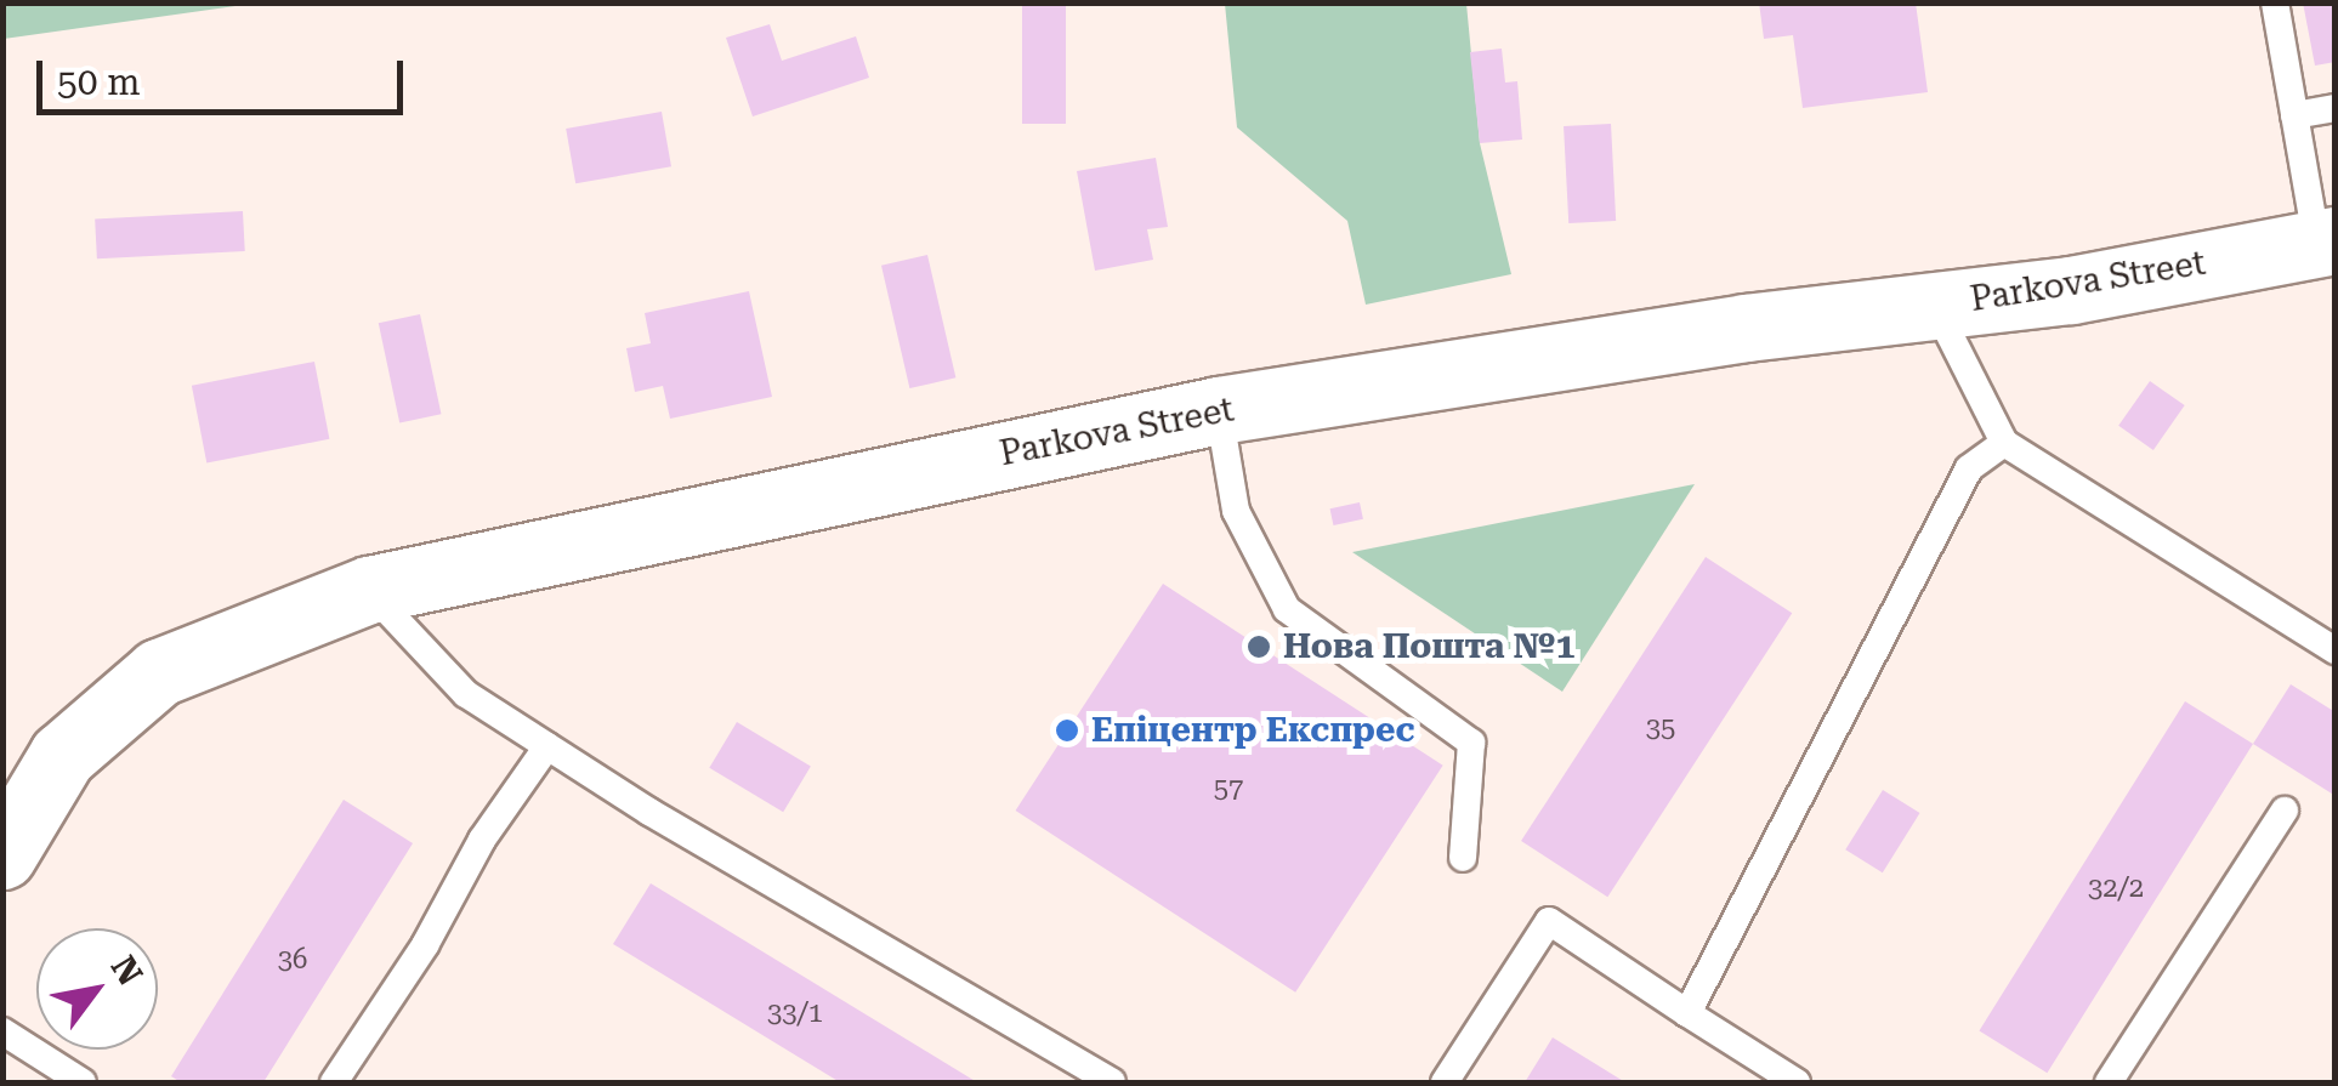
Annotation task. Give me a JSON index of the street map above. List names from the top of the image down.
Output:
{
  "streets": {
    "street": ["Parkova Street"]
  },
  "places": ["Нова Пошта №1", "Епіцентр Експрес"],
  "house_numbers": [
    "35",
    "57",
    "32/2",
    "36",
    "33/1"
  ],
  "scale_bar": "50 m",
  "north": "top right"
}
